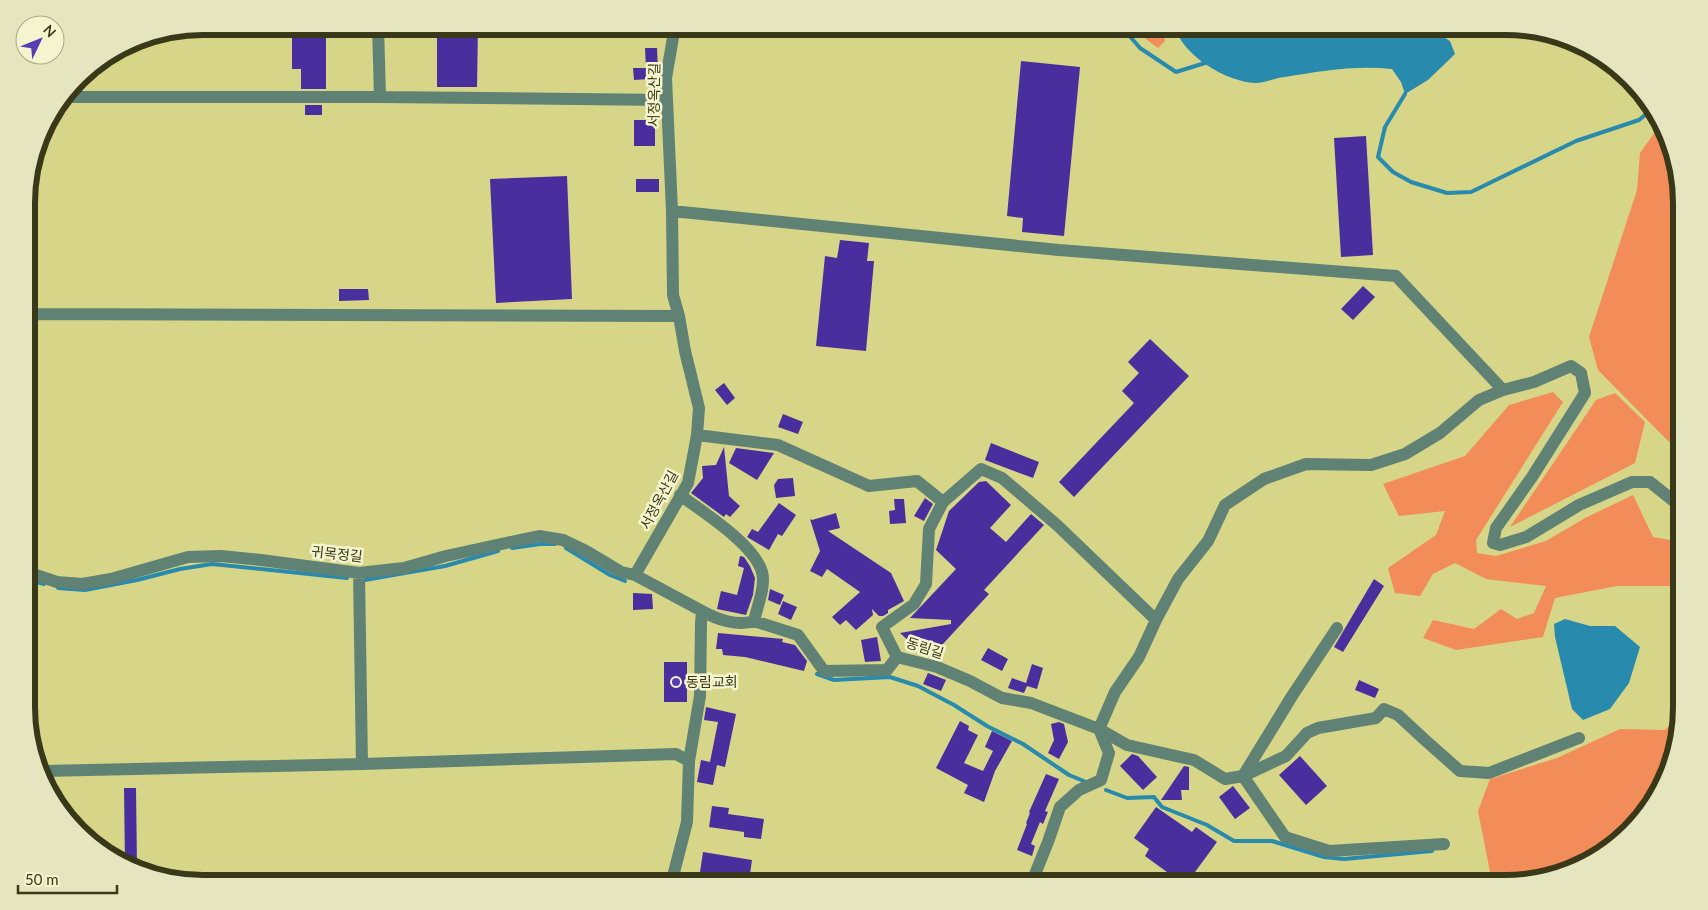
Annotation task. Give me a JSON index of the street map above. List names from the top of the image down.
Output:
{
  "streets": {
    "lane": ["서정옥산길", "귀목정길", "동림길"]
  },
  "crossings": [
    ["서정옥산길", "귀목정길"]
  ],
  "places": ["동림교회"],
  "scale_bar": "50 m",
  "north": "top right"
}
